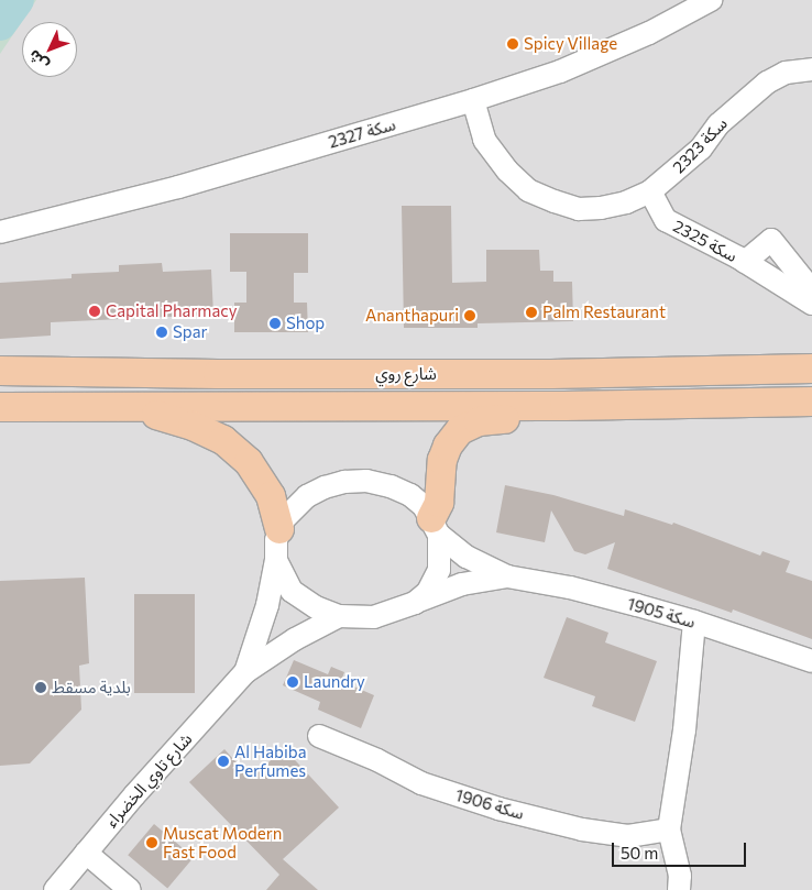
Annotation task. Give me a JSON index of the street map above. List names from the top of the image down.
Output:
{
  "streets": {
    "main road": ["شارع روي"],
    "street": [
      "سكة 2327",
      "سكة 2323",
      "سكة 2325",
      "سكة 1905",
      "شارع تاوي الخضراء",
      "سكة 1906"
    ]
  },
  "crossings": [
    ["سكة 2327", "سكة 2323"],
    ["سكة 2323", "سكة 2325"],
    ["سكة 1905", "شارع تاوي الخضراء"]
  ],
  "places": [
    "Spicy Village",
    "Capital Pharmacy",
    "Palm Restaurant",
    "Ananthapuri",
    "Shop",
    "Spar",
    "Laundry",
    "بلدية مسقط",
    "Al Habiba Perfumes",
    "Muscat Modern Fast Food"
  ],
  "scale_bar": "50 m",
  "north": "bottom left"
}
